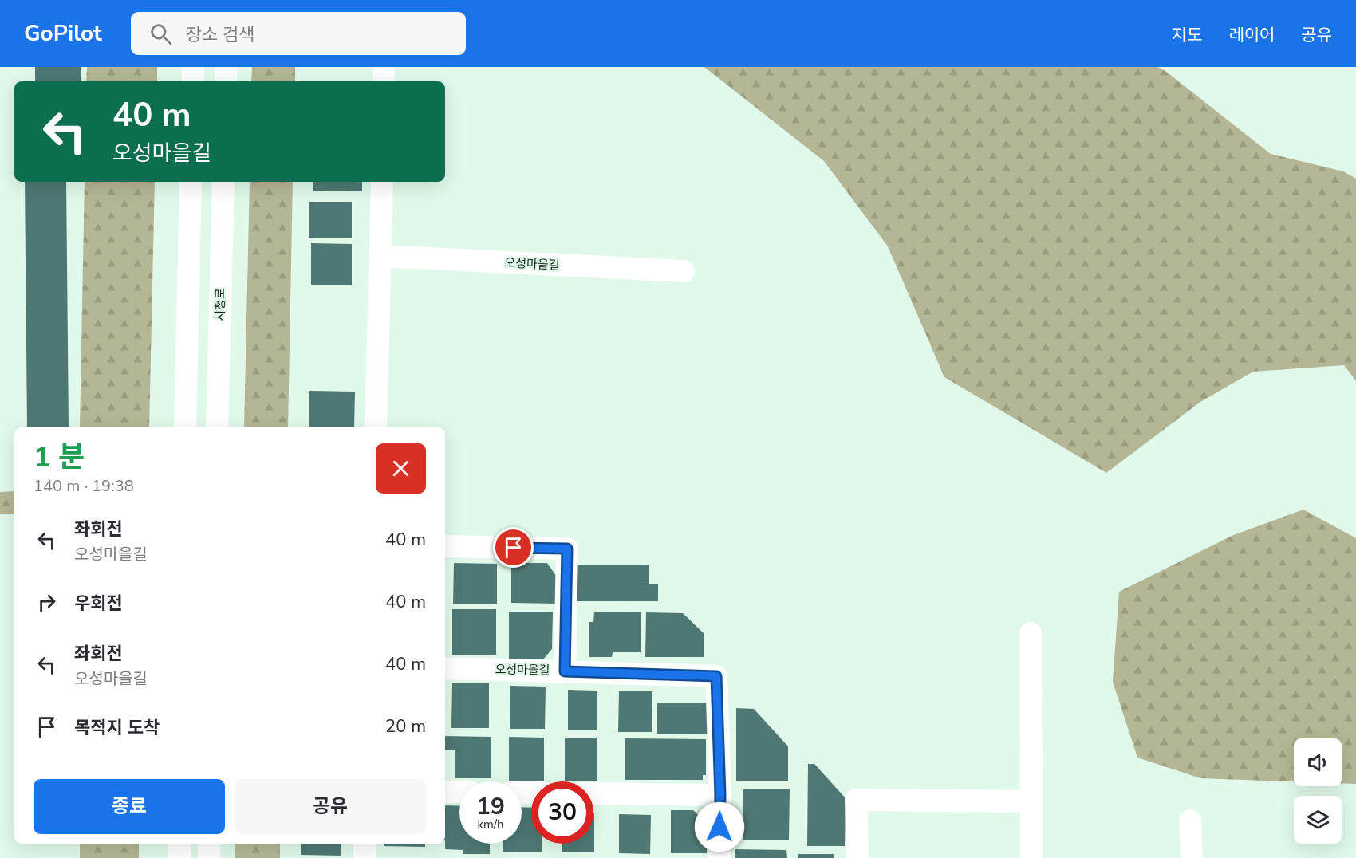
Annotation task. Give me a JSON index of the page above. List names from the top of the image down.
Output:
{
  "streets": {
    "street": ["오성마을길", "시청로"]
  },
  "page": {
    "header": "GoPilot",
    "search": "장소 검색",
    "nav": ["지도", "레이어", "공유"],
    "turn": ["40 m", "오성마을길"],
    "heading": ["1 분", "140 m · 19:38"],
    "list": [
      {
        "name": "좌회전",
        "note": "오성마을길",
        "value": "40 m"
      },
      {
        "name": "우회전",
        "value": "40 m"
      },
      {
        "name": "좌회전",
        "note": "오성마을길",
        "value": "40 m"
      },
      {
        "name": "목적지 도착",
        "value": "20 m"
      }
    ],
    "buttons": ["종료", "공유"],
    "speed": "19 km/h",
    "limit": "30"
  }
}
